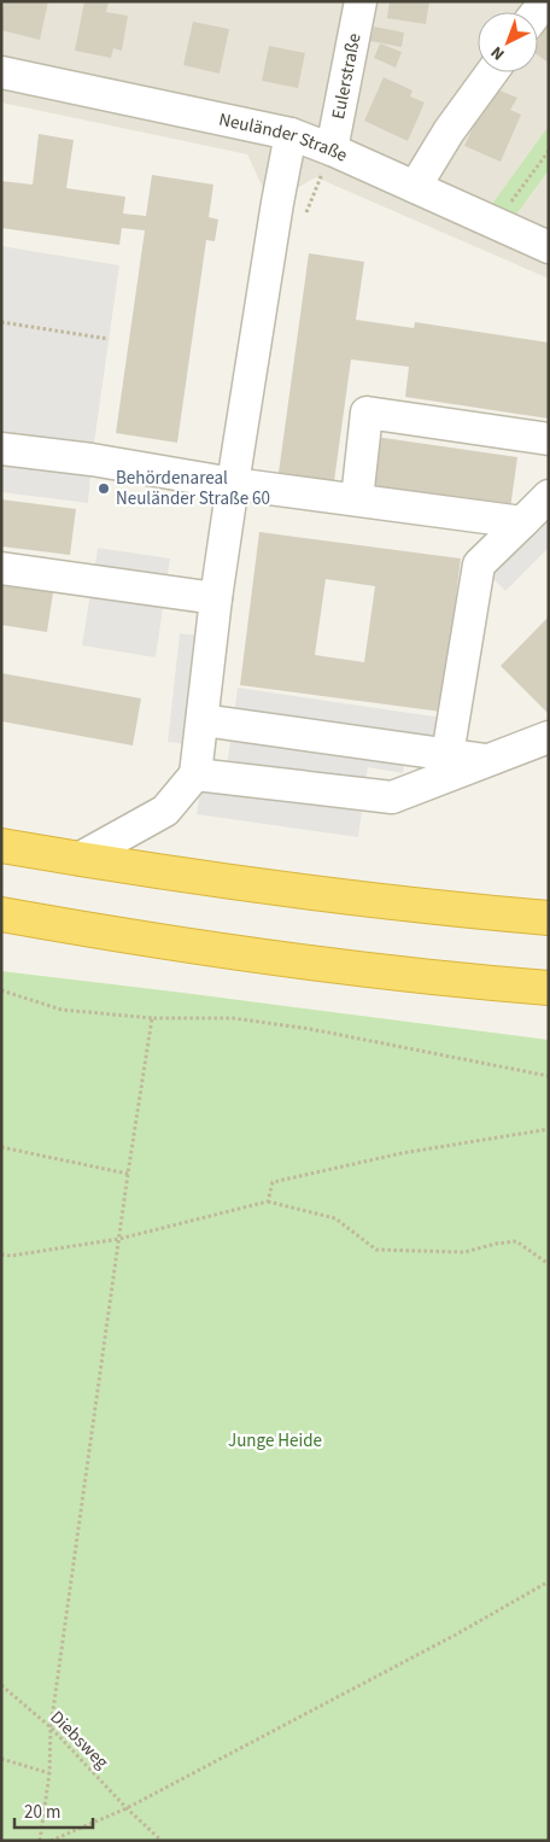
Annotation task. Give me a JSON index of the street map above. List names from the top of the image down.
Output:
{
  "streets": {
    "street": ["Eulerstraße", "Neuländer Straße"],
    "path": ["Diebsweg"]
  },
  "crossings": [
    ["Eulerstraße", "Neuländer Straße"]
  ],
  "parks": ["Junge Heide"],
  "places": ["Behördenareal Neuländer Straße 60"],
  "scale_bar": "20 m",
  "north": "bottom left"
}
